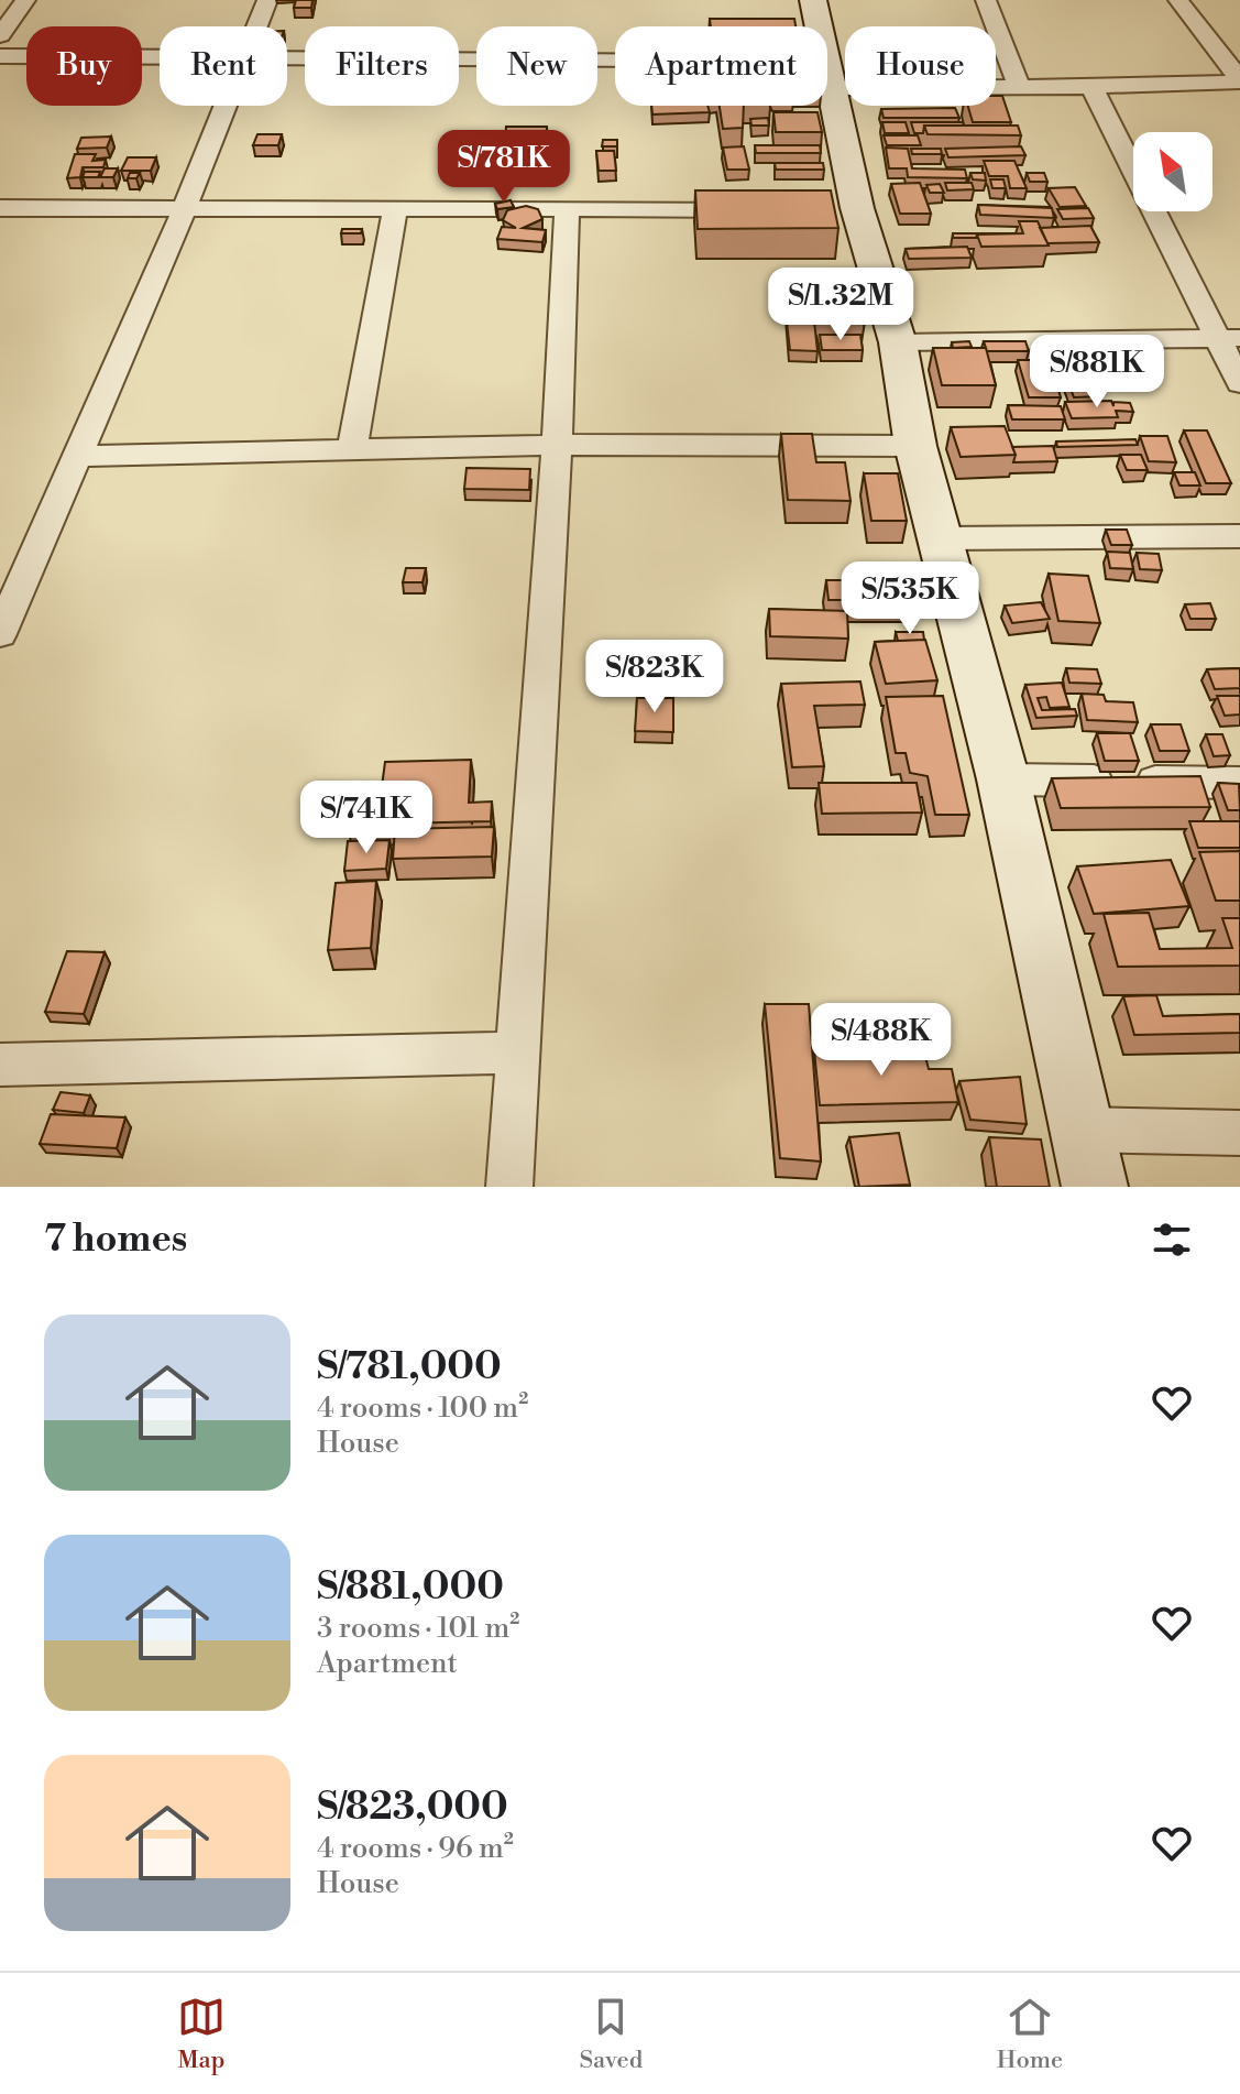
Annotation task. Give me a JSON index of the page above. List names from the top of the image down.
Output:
{
  "north": "top left",
  "page": {
    "chip": [
      "Buy",
      "Rent",
      "Filters",
      "New",
      "Apartment",
      "House"
    ],
    "price": [
      "S/781K",
      "S/1.32M",
      "S/881K",
      "S/535K",
      "S/823K",
      "S/741K",
      "S/488K"
    ],
    "heading": "7 homes",
    "list": [
      {
        "name": "S/781,000",
        "note": "4 rooms · 100 m² · House"
      },
      {
        "name": "S/881,000",
        "note": "3 rooms · 101 m² · Apartment"
      },
      {
        "name": "S/823,000",
        "note": "4 rooms · 96 m² · House"
      }
    ],
    "tabs": ["Map", "Saved", "Home"]
  }
}
